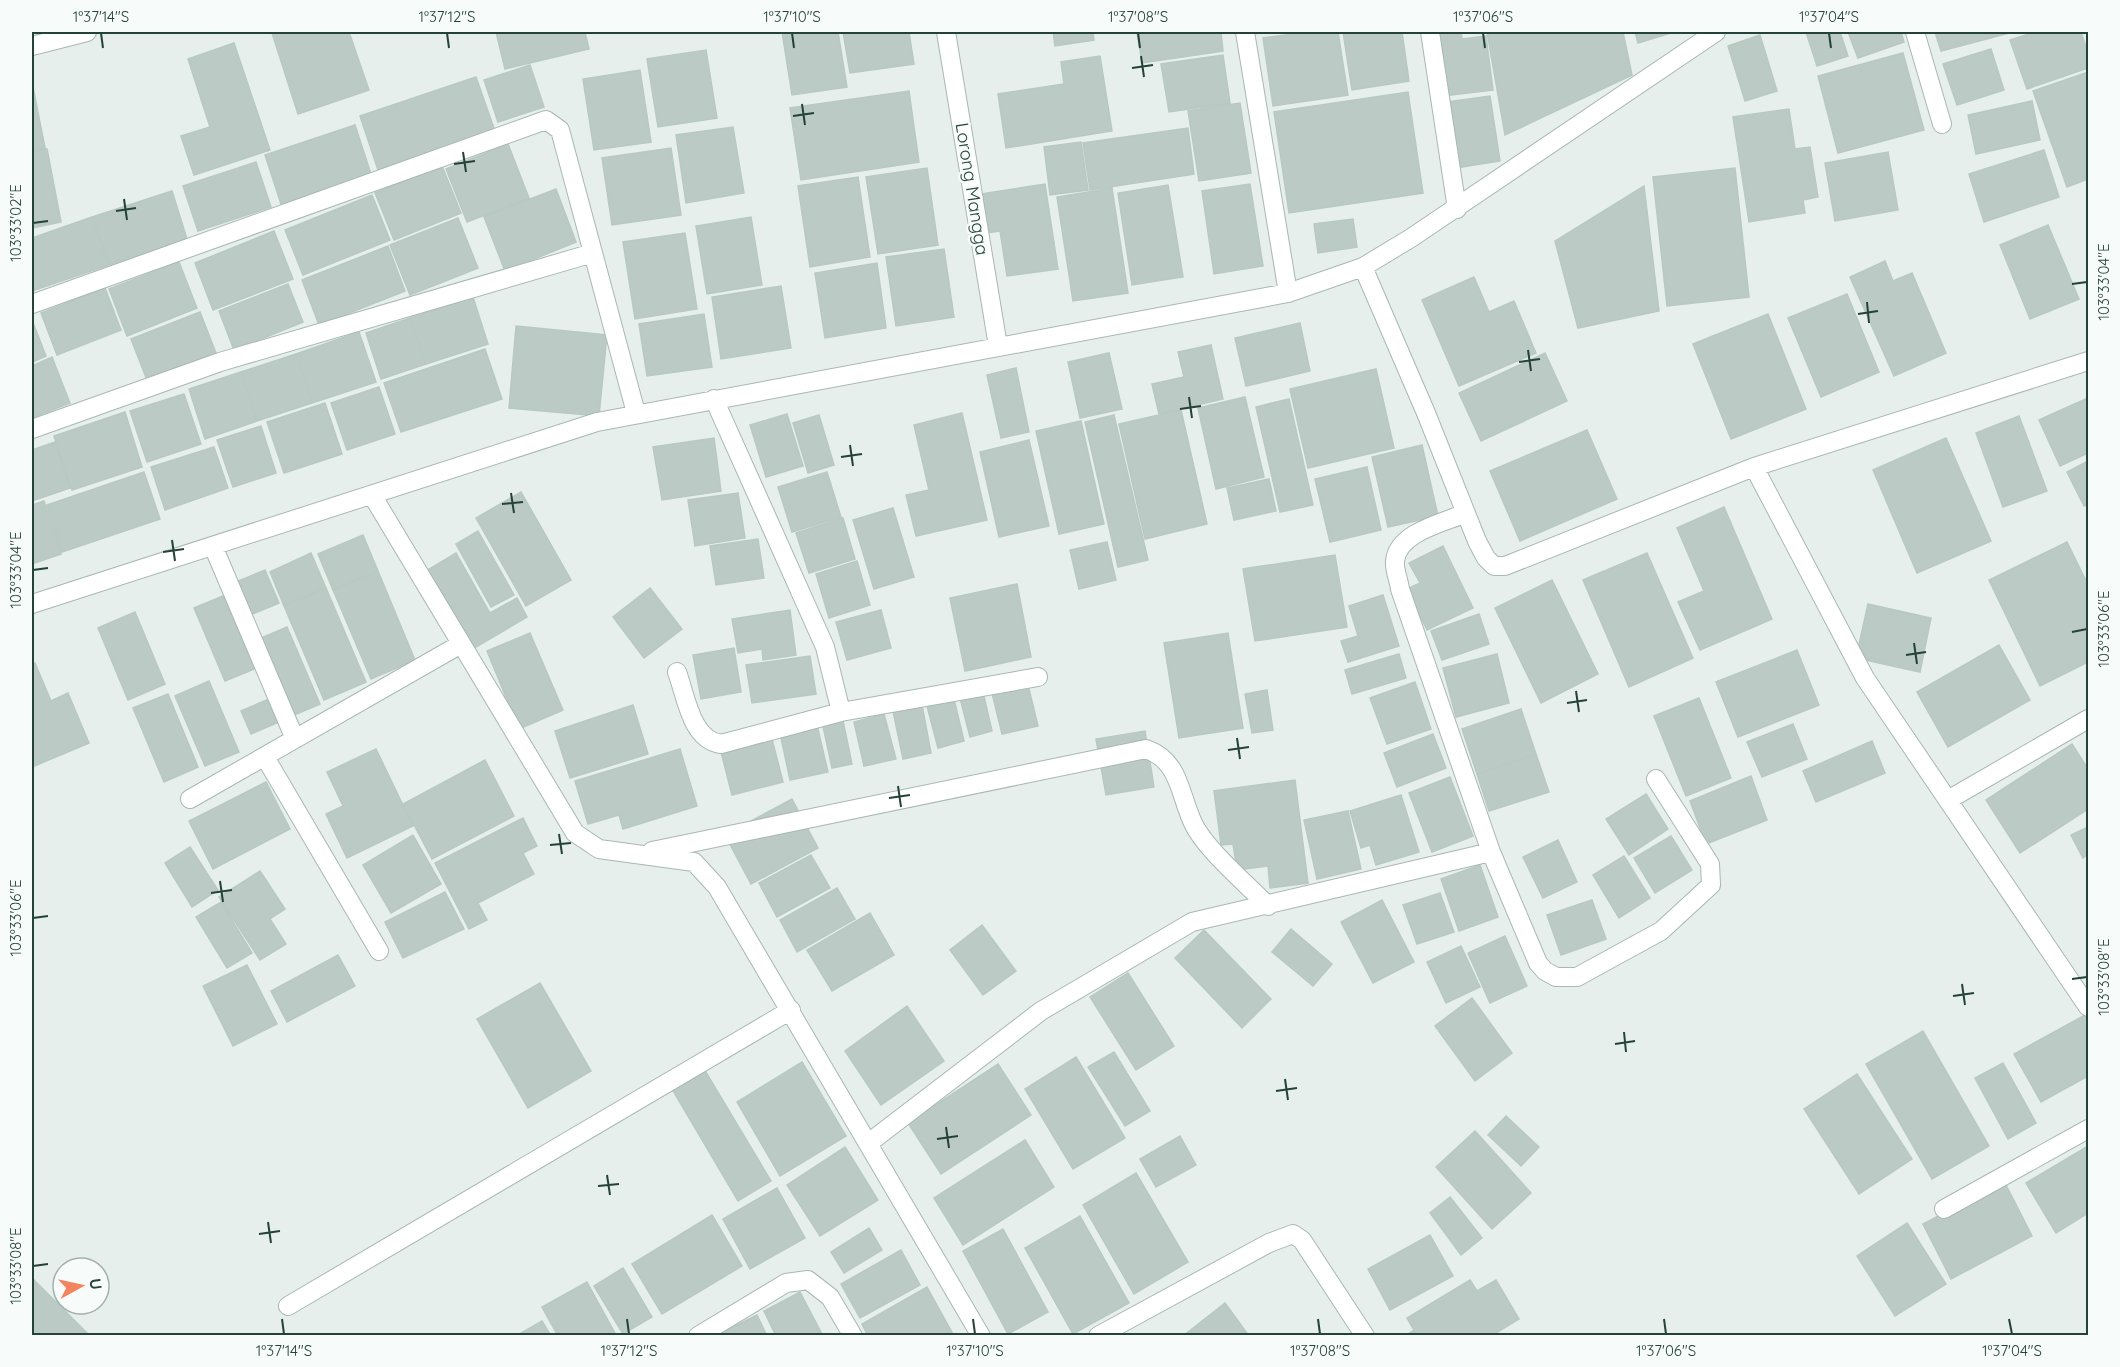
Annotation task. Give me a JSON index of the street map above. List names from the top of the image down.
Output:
{
  "streets": {
    "street": ["Lorong Mangga"]
  },
  "north": "right",
  "coordinates": [
    "1°37'14\"S",
    "1°37'12\"S",
    "1°37'10\"S",
    "1°37'08\"S",
    "1°37'06\"S",
    "1°37'04\"S",
    "103°33'02\"E",
    "103°33'04\"E",
    "103°33'06\"E",
    "103°33'08\"E"
  ]
}
